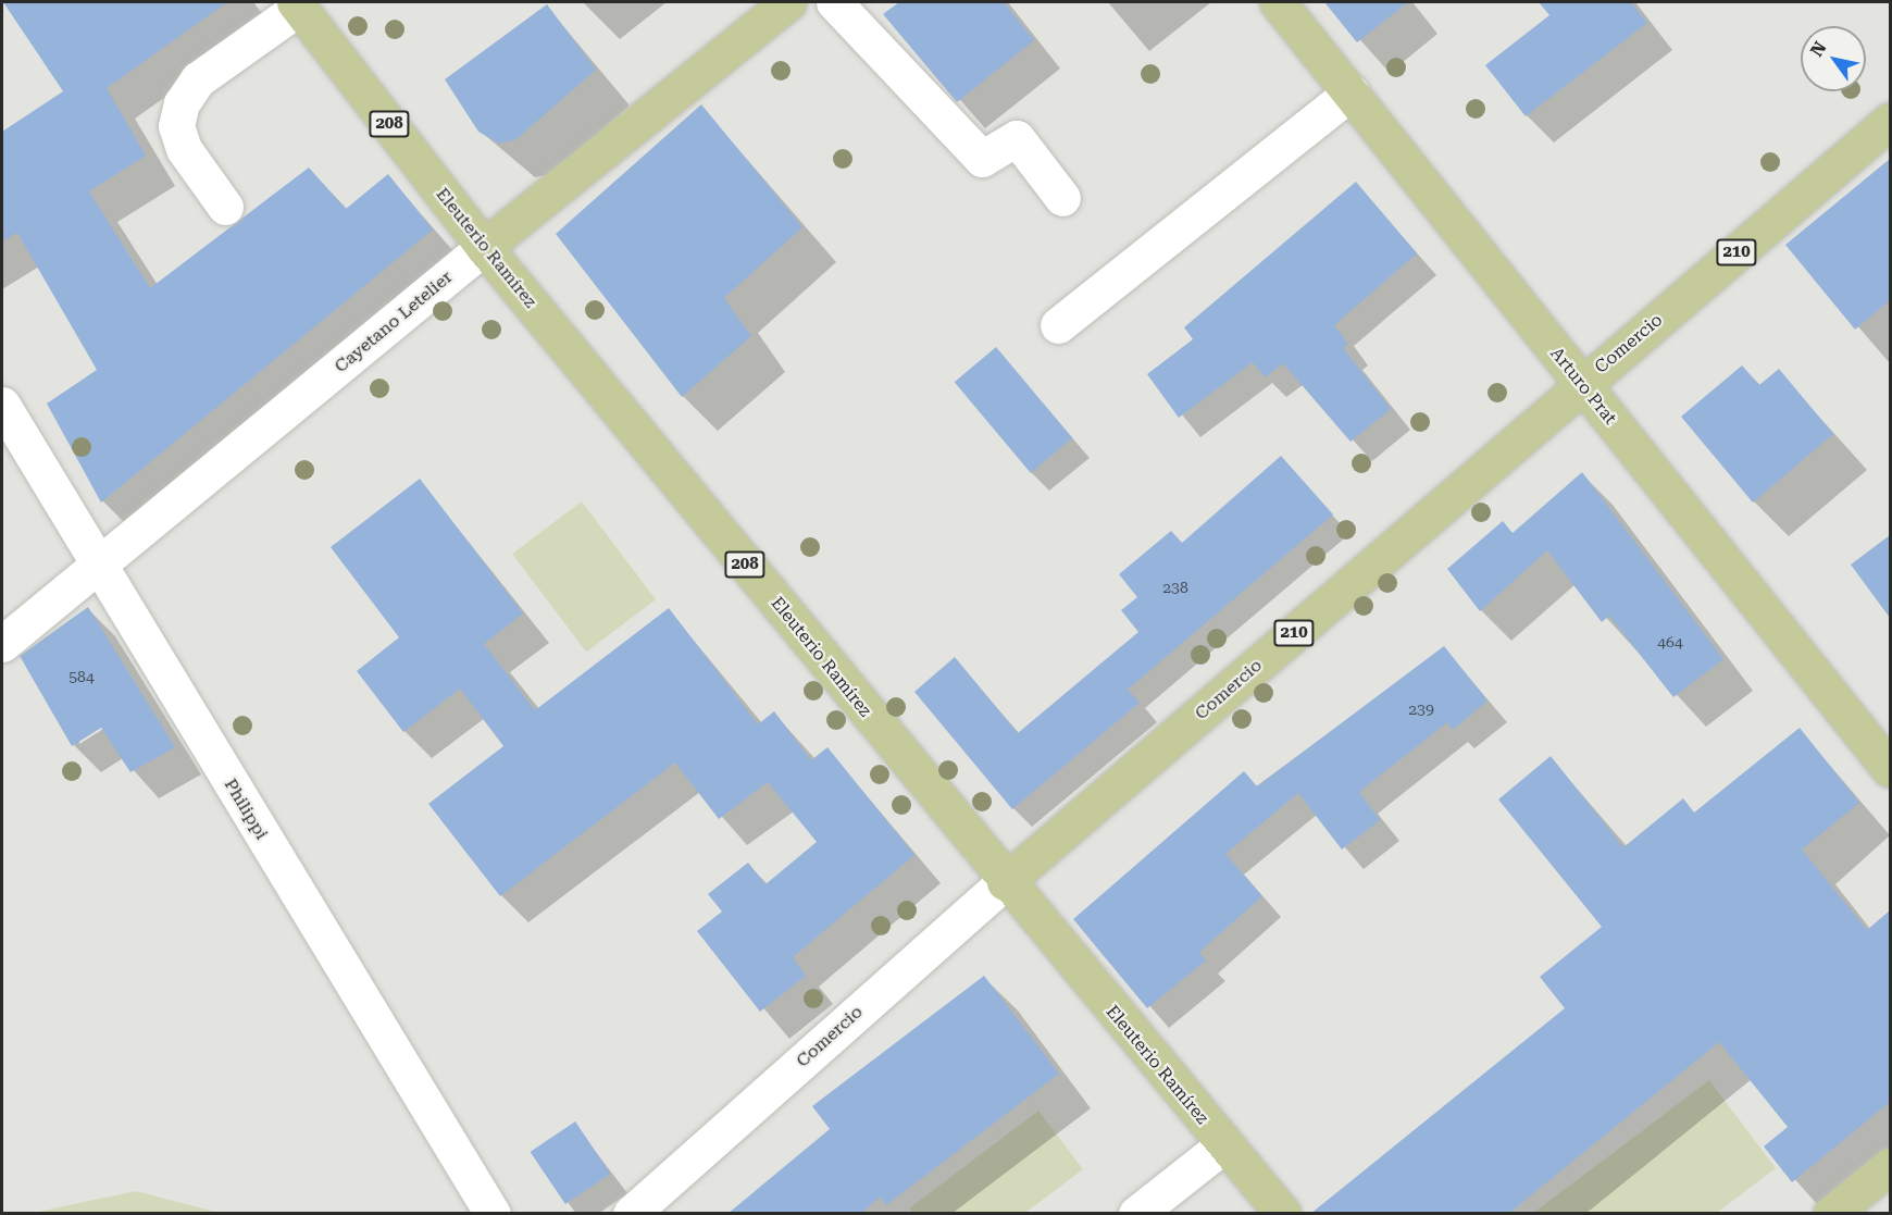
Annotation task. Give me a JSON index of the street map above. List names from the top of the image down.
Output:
{
  "streets": {
    "main road": [
      "208",
      "Eleuterio Ramírez",
      "210",
      "Cayetano Letelier",
      "Comercio",
      "Arturo Prat"
    ],
    "street": ["Philippi"]
  },
  "crossings": [
    ["Eleuterio Ramírez", "Cayetano Letelier"],
    ["Eleuterio Ramírez", "Comercio"],
    ["Cayetano Letelier", "Philippi"],
    ["Comercio", "Arturo Prat"]
  ],
  "house_numbers": [
    "238",
    "464",
    "584",
    "239"
  ],
  "north": "top left"
}
